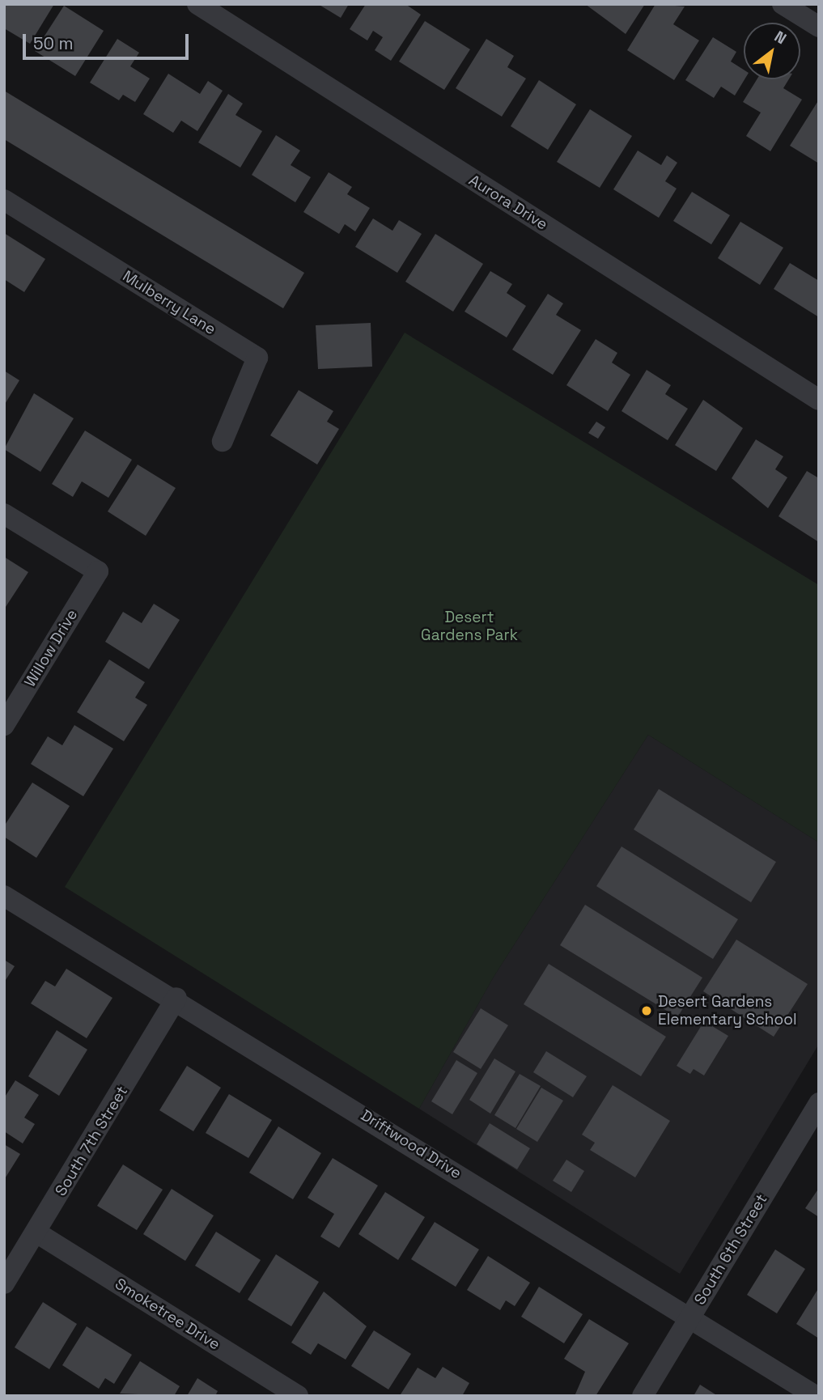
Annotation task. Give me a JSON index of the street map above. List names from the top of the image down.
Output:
{
  "streets": {
    "street": [
      "Aurora Drive",
      "Mulberry Lane",
      "Willow Drive",
      "South 7th Street",
      "Driftwood Drive",
      "South 6th Street",
      "Smoketree Drive"
    ]
  },
  "crossings": [
    ["South 7th Street", "Driftwood Drive"],
    ["South 7th Street", "Smoketree Drive"],
    ["Driftwood Drive", "South 6th Street"]
  ],
  "parks": ["Desert Gardens Park"],
  "places": ["Desert Gardens Elementary School"],
  "scale_bar": "50 m",
  "north": "top right"
}
